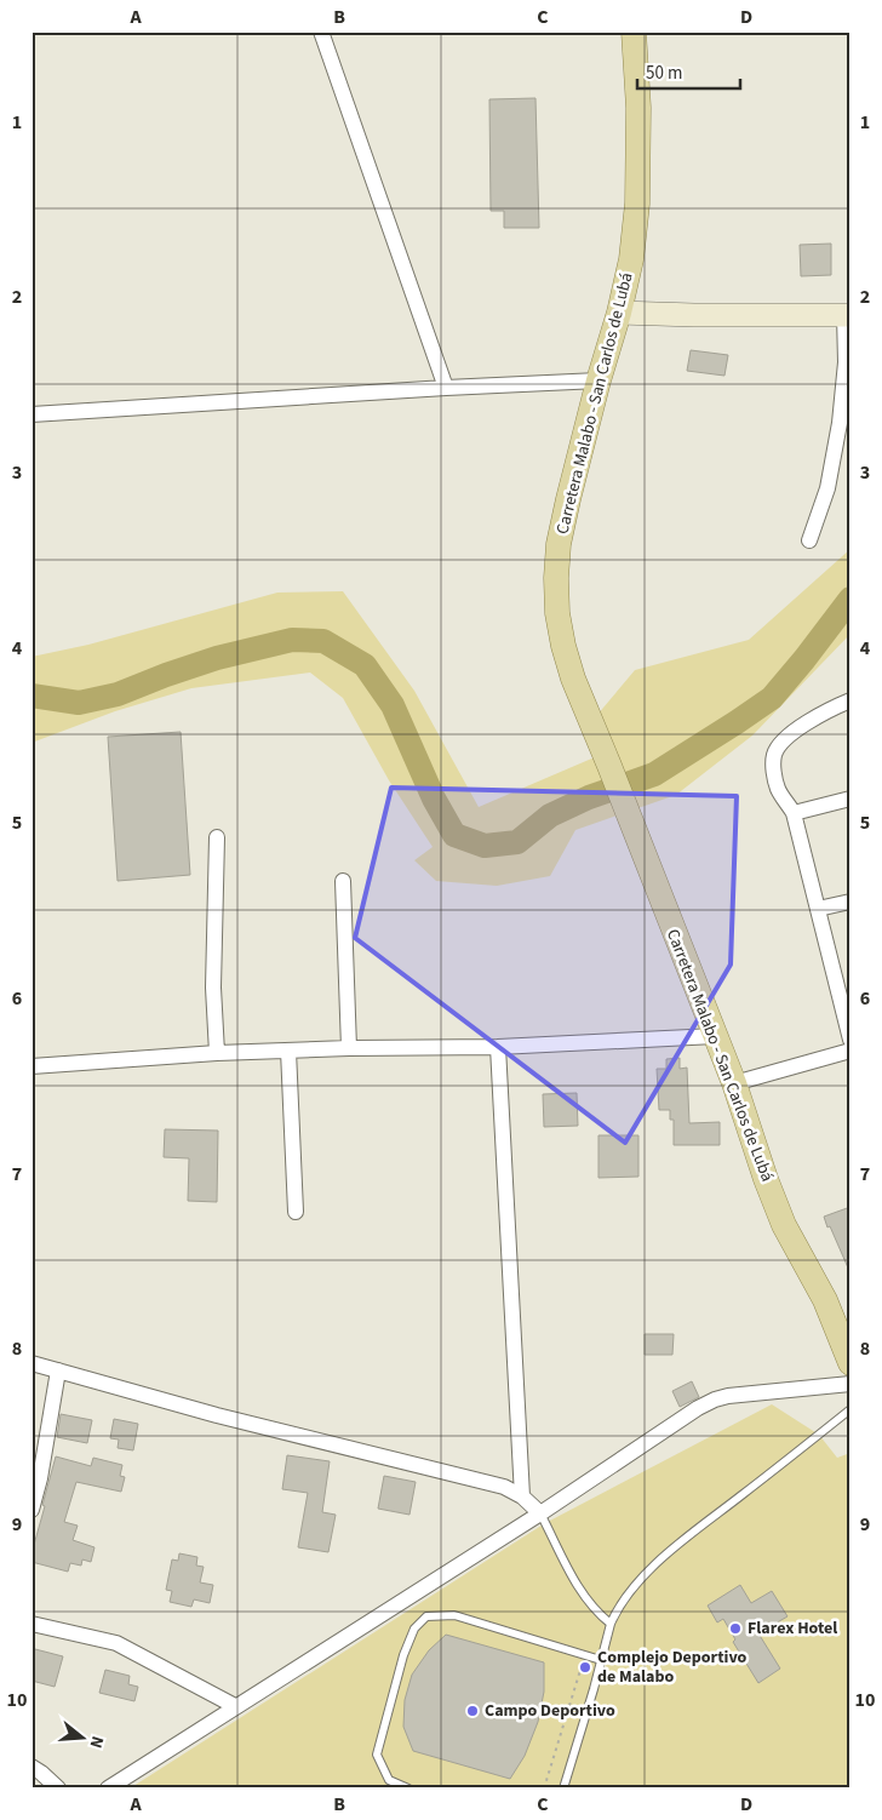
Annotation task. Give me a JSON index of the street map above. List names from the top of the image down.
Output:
{
  "streets": {
    "main road": ["Carretera Malabo - San Carlos de Lubá"]
  },
  "places": ["Flarex Hotel", "Complejo Deportivo de Malabo", "Campo Deportivo"],
  "scale_bar": "50 m",
  "north": "right",
  "grid": {
    "columns": [
      "A",
      "B",
      "C",
      "D"
    ],
    "rows": [
      "1",
      "2",
      "3",
      "4",
      "5",
      "6",
      "7",
      "8",
      "9",
      "10"
    ]
  }
}
